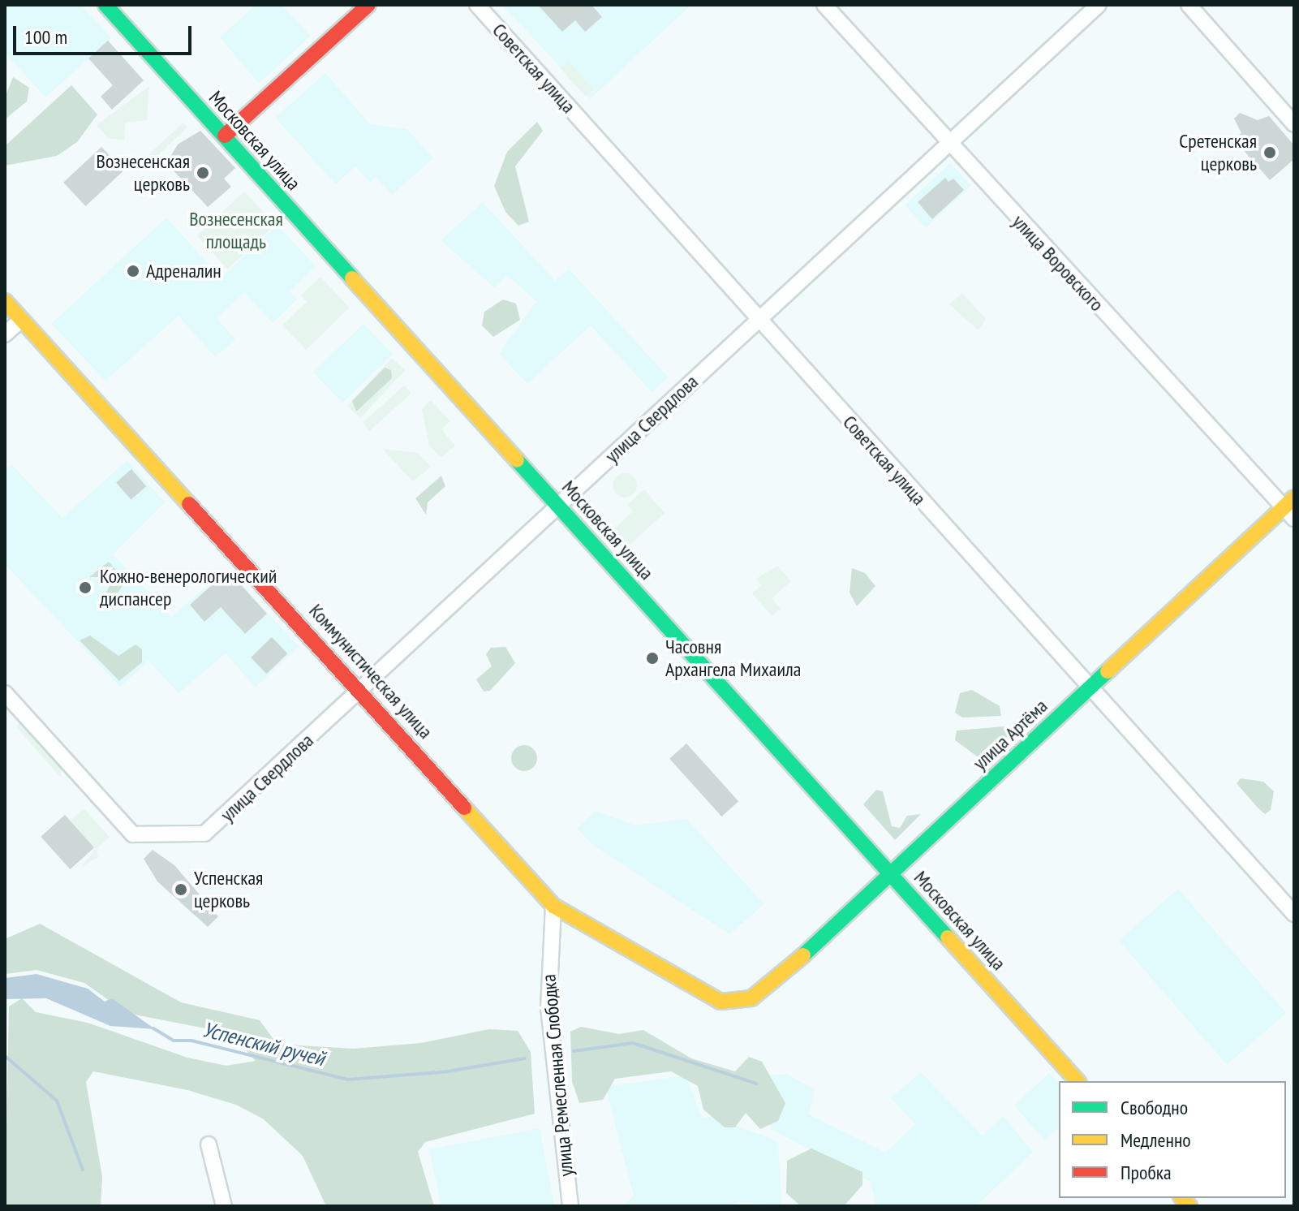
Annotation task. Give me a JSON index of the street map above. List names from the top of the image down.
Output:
{
  "streets": {
    "street": [
      "Советская улица",
      "Московская улица",
      "улица Воровского",
      "улица Свердлова",
      "Коммунистическая улица",
      "улица Артёма",
      "улица Ремесленная Слободка"
    ]
  },
  "crossings": [
    ["Советская улица", "улица Свердлова"],
    ["Советская улица", "улица Артёма"],
    ["Московская улица", "улица Свердлова"],
    ["Московская улица", "улица Артёма"],
    ["улица Воровского", "улица Свердлова"],
    ["улица Воровского", "улица Артёма"],
    ["улица Свердлова", "Коммунистическая улица"],
    ["Коммунистическая улица", "улица Артёма"],
    ["Коммунистическая улица", "улица Ремесленная Слободка"]
  ],
  "water": ["Успенский ручей"],
  "parks": ["Вознесенская площадь"],
  "places": [
    "Сретенская церковь",
    "Вознесенская церковь",
    "Адреналин",
    "Кожно-венерологический диспансер",
    "Часовня Архангела Михаила",
    "Успенская церковь"
  ],
  "legend": ["Свободно", "Медленно", "Пробка"],
  "scale_bar": "100 m"
}
